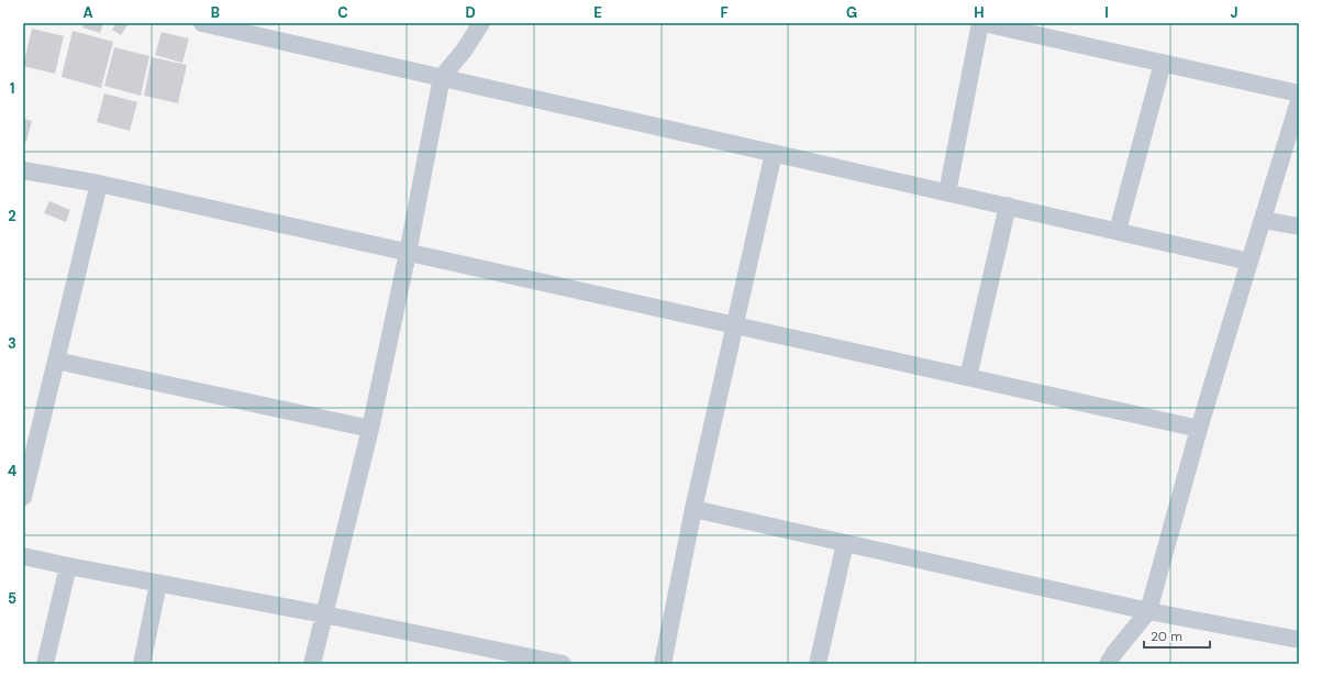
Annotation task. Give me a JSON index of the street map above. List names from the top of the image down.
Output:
{
  "scale_bar": "20 m",
  "grid": {
    "columns": [
      "A",
      "B",
      "C",
      "D",
      "E",
      "F",
      "G",
      "H",
      "I",
      "J"
    ],
    "rows": [
      "1",
      "2",
      "3",
      "4",
      "5"
    ]
  }
}
